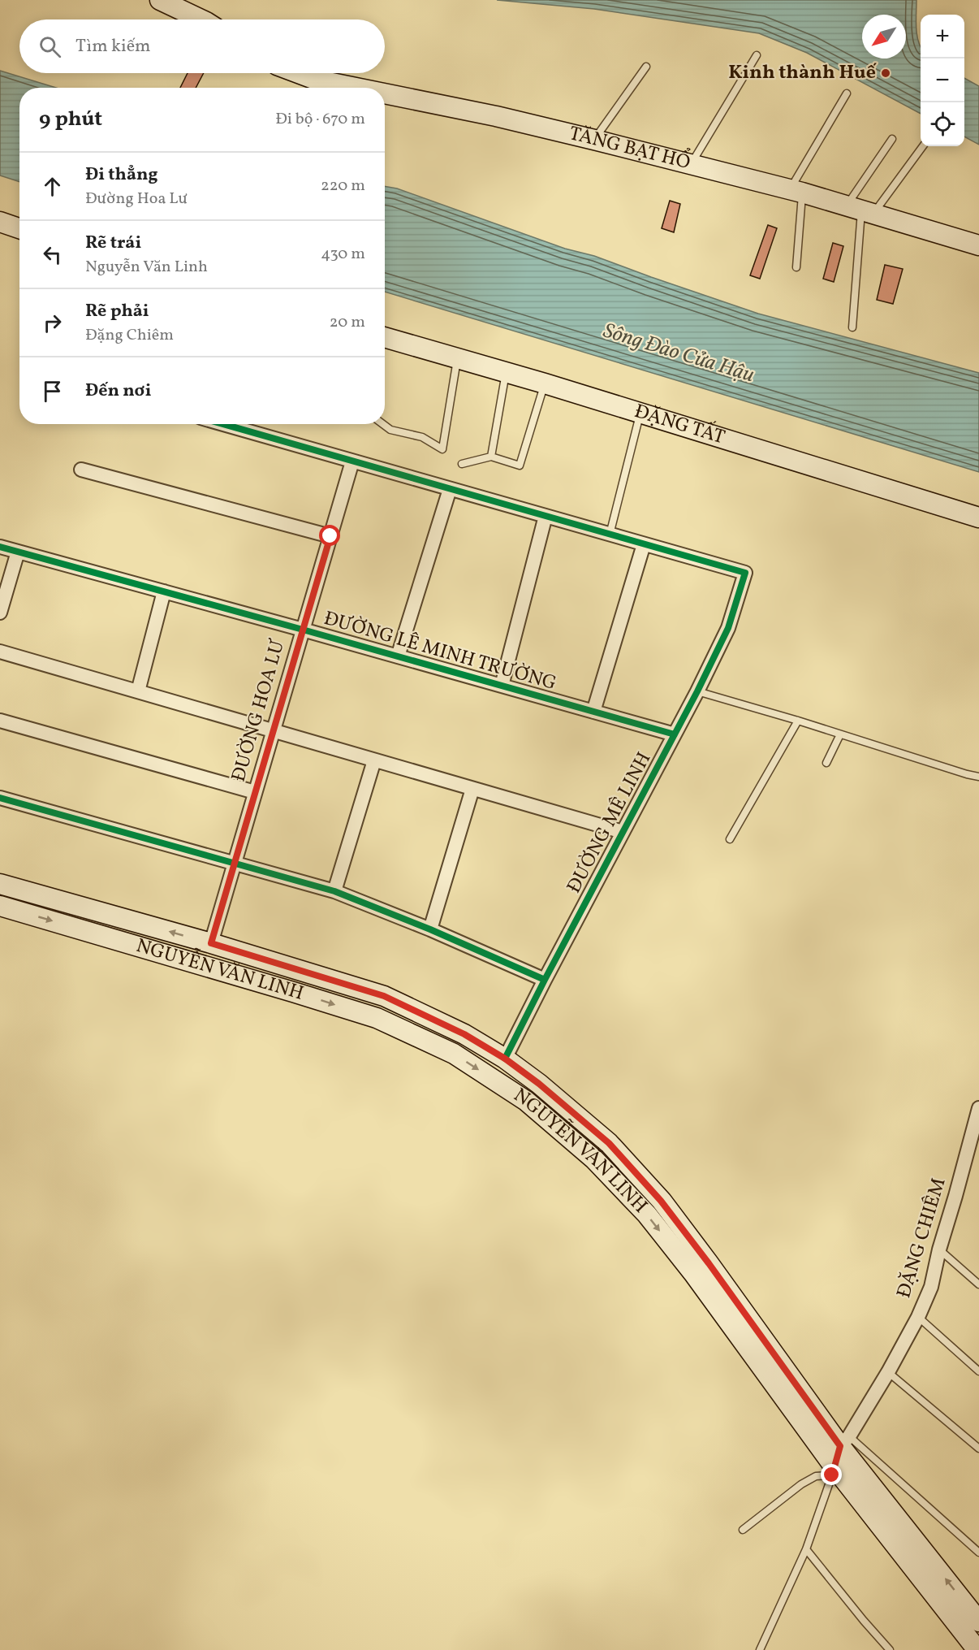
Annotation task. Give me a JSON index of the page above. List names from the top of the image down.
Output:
{
  "streets": {
    "main road": ["TĂNG BẠT HỔ", "ĐẶNG TẤT", "NGUYỄN VĂN LINH"],
    "street": [
      "ĐƯỜNG LÊ MINH TRƯỜNG",
      "ĐƯỜNG HOA LƯ",
      "ĐƯỜNG MÊ LINH",
      "ĐẶNG CHIÊM"
    ]
  },
  "crossings": [
    ["ĐƯỜNG LÊ MINH TRƯỜNG", "ĐƯỜNG HOA LƯ"],
    ["ĐƯỜNG LÊ MINH TRƯỜNG", "ĐƯỜNG MÊ LINH"],
    ["ĐƯỜNG HOA LƯ", "NGUYỄN VĂN LINH"],
    ["ĐƯỜNG MÊ LINH", "NGUYỄN VĂN LINH"],
    ["NGUYỄN VĂN LINH", "ĐẶNG CHIÊM"]
  ],
  "water": ["Sông Đào Cửa Hậu"],
  "places": ["Kinh thành Huế"],
  "north": "bottom left",
  "page": {
    "map_buttons": ["+", "−"],
    "search": "Tìm kiếm",
    "heading": ["9 phút", "Đi bộ · 670 m"],
    "list": [
      ["Đi thẳng", "Đường Hoa Lư", "220 m"],
      ["Rẽ trái", "Nguyễn Văn Linh", "430 m"],
      ["Rẽ phải", "Đặng Chiêm", "20 m"],
      "Đến nơi"
    ]
  }
}
